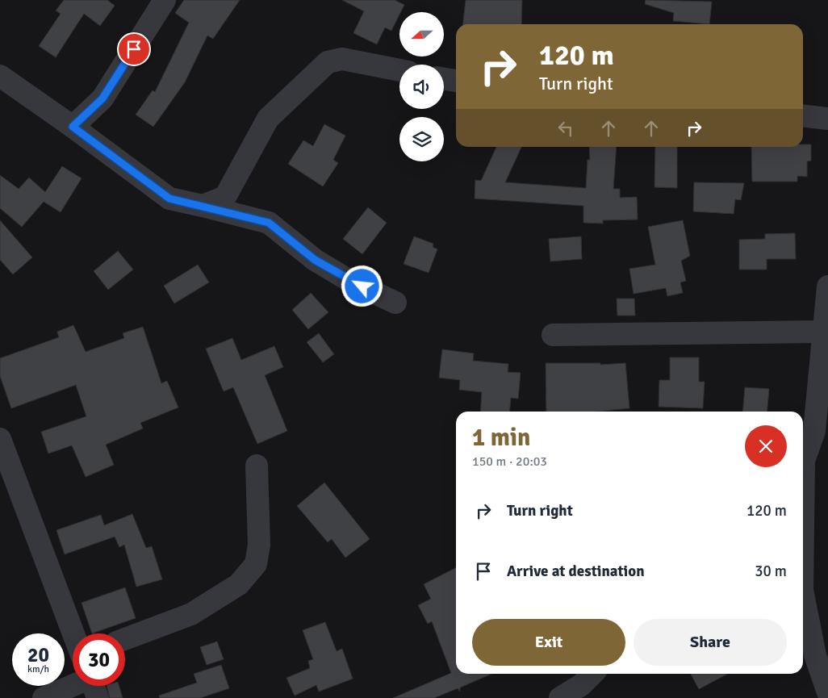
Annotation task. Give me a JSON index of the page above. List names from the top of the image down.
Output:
{
  "north": "left",
  "page": {
    "turn": ["120 m", "Turn right"],
    "heading": ["1 min", "150 m · 20:03"],
    "list": [
      {
        "name": "Turn right",
        "value": "120 m"
      },
      {
        "name": "Arrive at destination",
        "value": "30 m"
      }
    ],
    "buttons": ["Exit", "Share"],
    "speed": "20 km/h",
    "limit": "30"
  }
}
